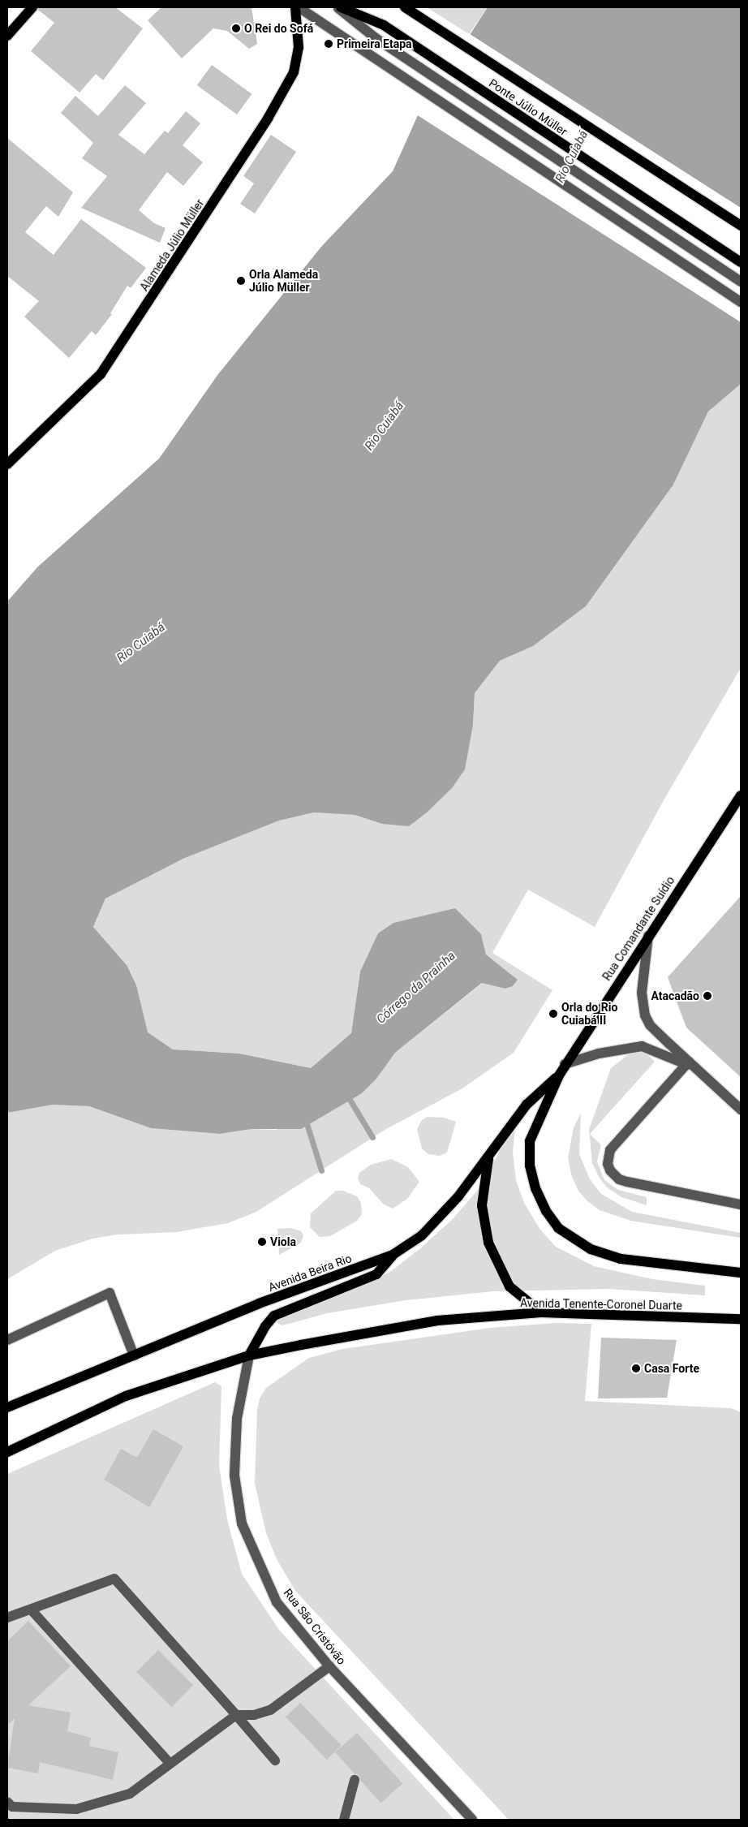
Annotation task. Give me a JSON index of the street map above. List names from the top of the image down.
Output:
{
  "streets": {
    "main road": [
      "Ponte Júlio Müller",
      "Alameda Júlio Müller",
      "Rua Comandante Suídio",
      "Avenida Beira Rio",
      "Avenida Tenente-Coronel Duarte"
    ],
    "street": ["Rua São Cristóvão"]
  },
  "crossings": [
    ["Rua Comandante Suídio", "Avenida Beira Rio"],
    ["Avenida Tenente-Coronel Duarte", "Rua São Cristóvão"]
  ],
  "water": ["Rio Cuiabá", "Córrego da Prainha"],
  "places": [
    "O Rei do Sofá",
    "Primeira Etapa",
    "Orla Alameda Júlio Müller",
    "Atacadão",
    "Orla do Rio Cuiabá II",
    "Viola",
    "Casa Forte"
  ]
}
